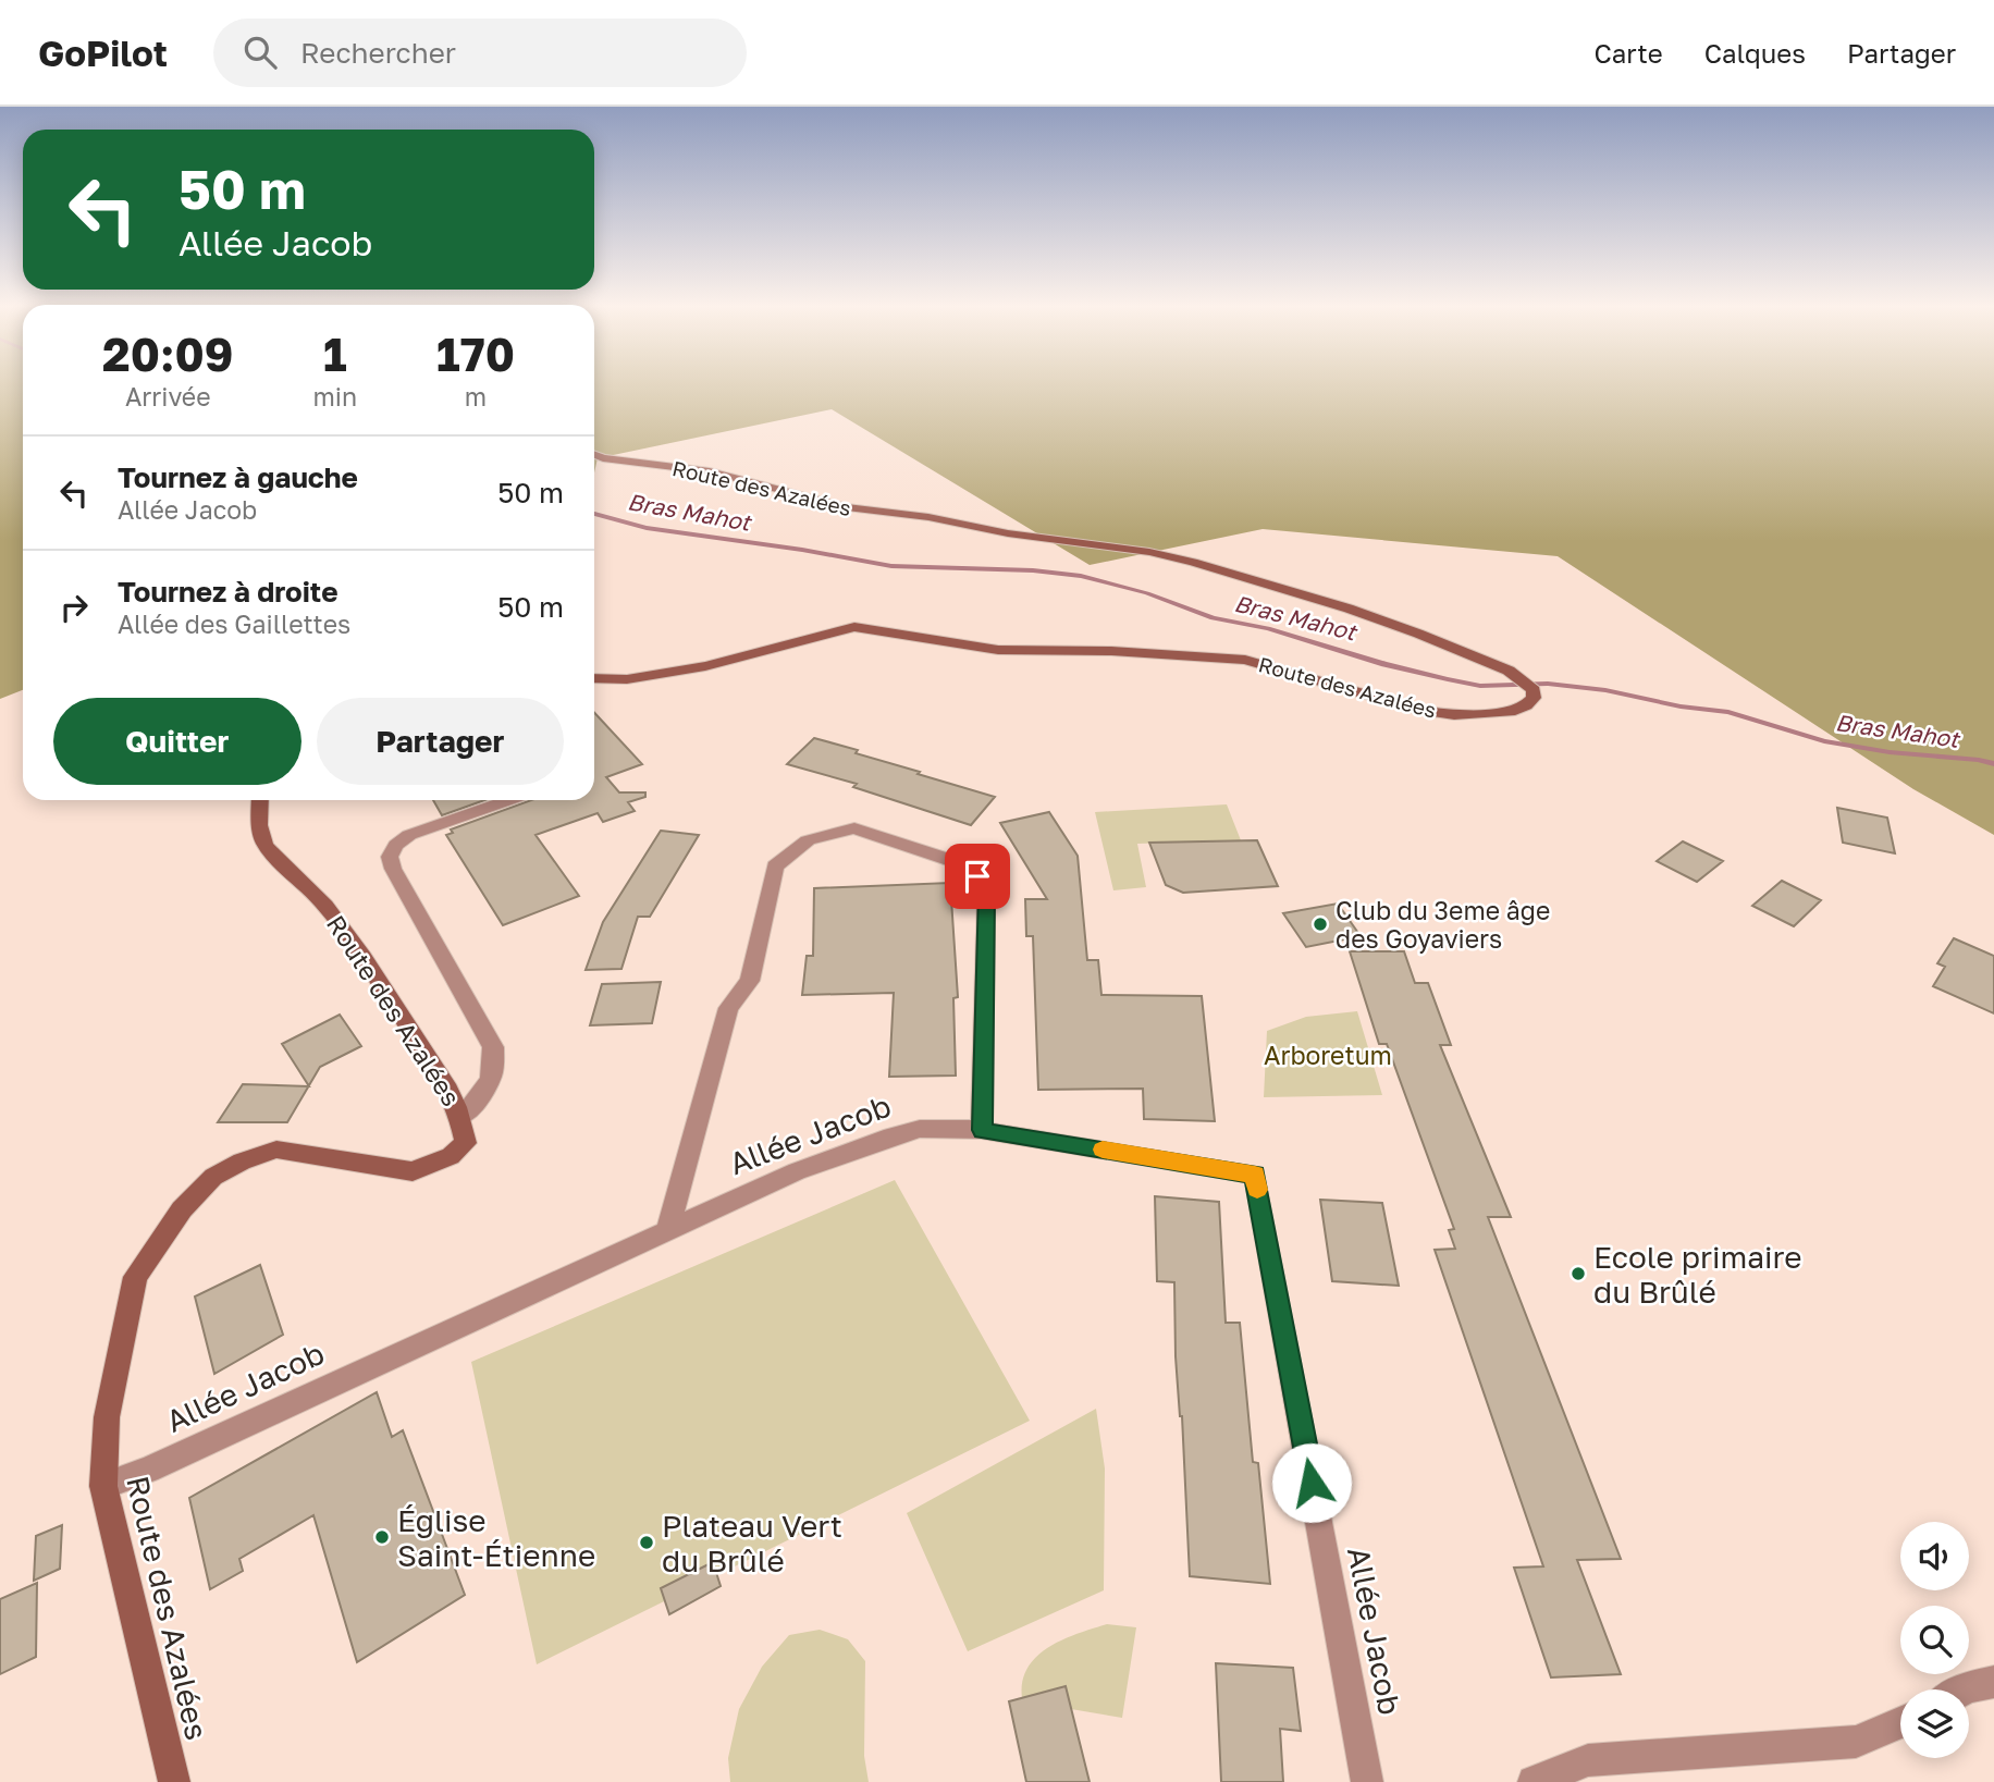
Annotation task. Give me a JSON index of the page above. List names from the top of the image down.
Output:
{
  "streets": {
    "main road": ["Route des Azalées"],
    "street": ["Allée Jacob"]
  },
  "crossings": [
    ["Route des Azalées", "Allée Jacob"]
  ],
  "water": ["Bras Mahot"],
  "parks": ["Arboretum"],
  "places": [
    "Club du 3eme âge des Goyaviers",
    "Ecole primaire du Brûlé",
    "Église Saint-Étienne",
    "Plateau Vert du Brûlé"
  ],
  "page": {
    "header": "GoPilot",
    "search": "Rechercher",
    "nav": ["Carte", "Calques", "Partager"],
    "turn": ["50 m", "Allée Jacob"],
    "eta": [
      "20:09",
      "Arrivée",
      "1",
      "min",
      "170",
      "m"
    ],
    "list": [
      {
        "name": "Tournez à gauche",
        "note": "Allée Jacob",
        "value": "50 m"
      },
      {
        "name": "Tournez à droite",
        "note": "Allée des Gaillettes",
        "value": "50 m"
      }
    ],
    "buttons": ["Quitter", "Partager"]
  }
}
